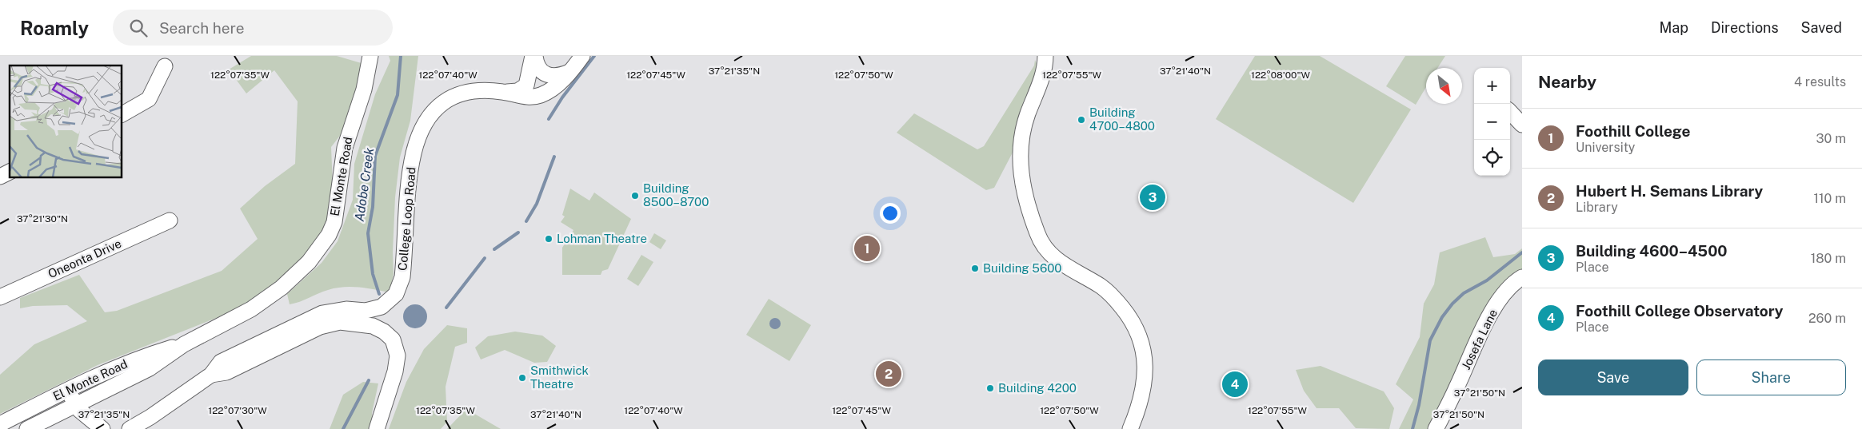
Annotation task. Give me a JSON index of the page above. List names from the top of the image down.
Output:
{
  "streets": {
    "street": [
      "El Monte Road",
      "College Loop Road",
      "Oneonta Drive",
      "Josefa Lane"
    ]
  },
  "water": ["Adobe Creek"],
  "places": [
    "Building 4700–4800",
    "Building 8500–8700",
    "Lohman Theatre",
    "Building 5600",
    "Smithwick Theatre",
    "Building 4200"
  ],
  "north": "bottom right",
  "page": {
    "header": "Roamly",
    "search": "Search here",
    "nav": ["Map", "Directions", "Saved"],
    "heading": ["Nearby", "4 results"],
    "map_buttons": ["+", "−"],
    "list": [
      {
        "mark": "1",
        "name": "Foothill College",
        "note": "University",
        "value": "30 m"
      },
      {
        "mark": "2",
        "name": "Hubert H. Semans Library",
        "note": "Library",
        "value": "110 m"
      },
      {
        "mark": "3",
        "name": "Building 4600–4500",
        "note": "Place",
        "value": "180 m"
      },
      {
        "mark": "4",
        "name": "Foothill College Observatory",
        "note": "Place",
        "value": "260 m"
      }
    ],
    "pins": [
      "3",
      "1",
      "2",
      "4"
    ],
    "buttons": ["Save", "Share"]
  },
  "coordinates": [
    "37°21'35\"N",
    "37°21'40\"N",
    "122°08'00\"W",
    "122°07'35\"W",
    "122°07'40\"W",
    "122°07'45\"W",
    "122°07'50\"W",
    "122°07'55\"W",
    "37°21'30\"N",
    "37°21'50\"N",
    "122°07'30\"W"
  ]
}
